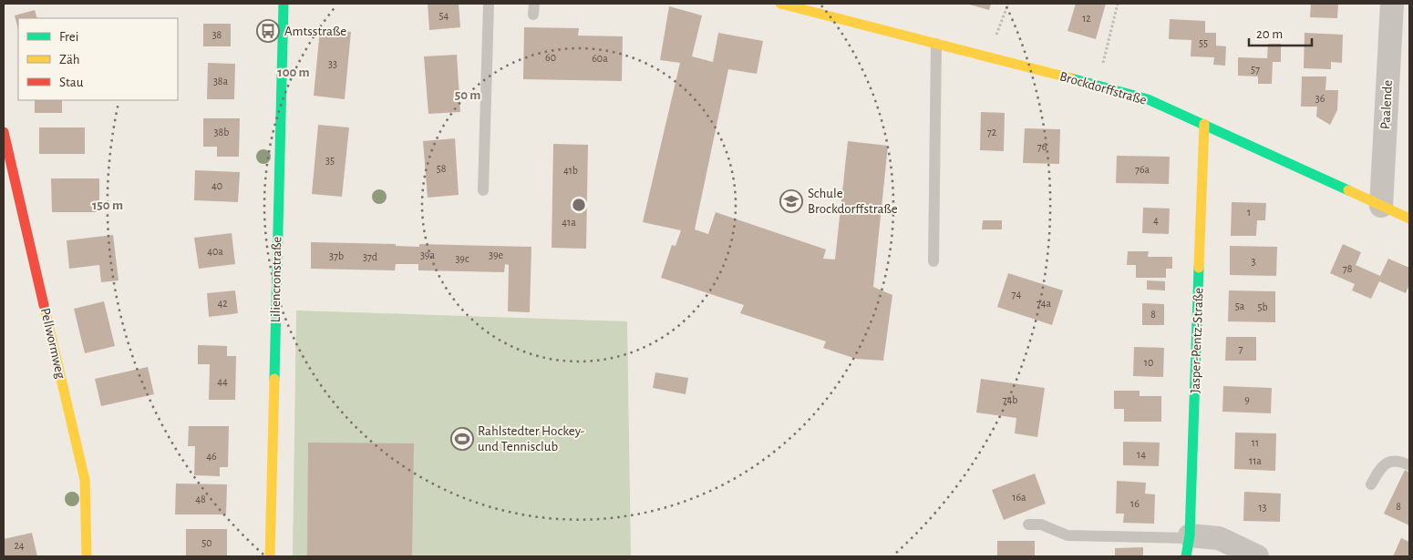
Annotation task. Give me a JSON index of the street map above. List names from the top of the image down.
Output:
{
  "streets": {
    "street": [
      "Brockdorffstraße",
      "Paalende",
      "Liliencronstraße",
      "Jasper-Pentz-Straße",
      "Pellwormweg"
    ]
  },
  "crossings": [
    ["Brockdorffstraße", "Paalende"],
    ["Brockdorffstraße", "Jasper-Pentz-Straße"]
  ],
  "places": {
    "bus stop": ["Amtsstraße"],
    "school or university": ["Schule Brockdorffstraße"],
    "sports": ["Rahlstedter Hockey- und Tennisclub"]
  },
  "house_numbers": [
    "54",
    "12",
    "38",
    "55",
    "60",
    "60a",
    "33",
    "57",
    "38a",
    "36",
    "38b",
    "72",
    "76",
    "35",
    "58",
    "76a",
    "41b",
    "40",
    "1",
    "4",
    "41a",
    "40a",
    "39a",
    "39e",
    "37b",
    "37d",
    "39c",
    "3",
    "78",
    "74",
    "42",
    "74a",
    "5a",
    "5b",
    "8",
    "7",
    "10",
    "44",
    "74b",
    "9",
    "11",
    "14",
    "46",
    "11a",
    "16a",
    "48",
    "16",
    "8",
    "13",
    "50",
    "24"
  ],
  "legend": ["Frei", "Zäh", "Stau"],
  "scale_bar": "20 m",
  "rings": ["100 m", "50 m", "150 m"]
}
